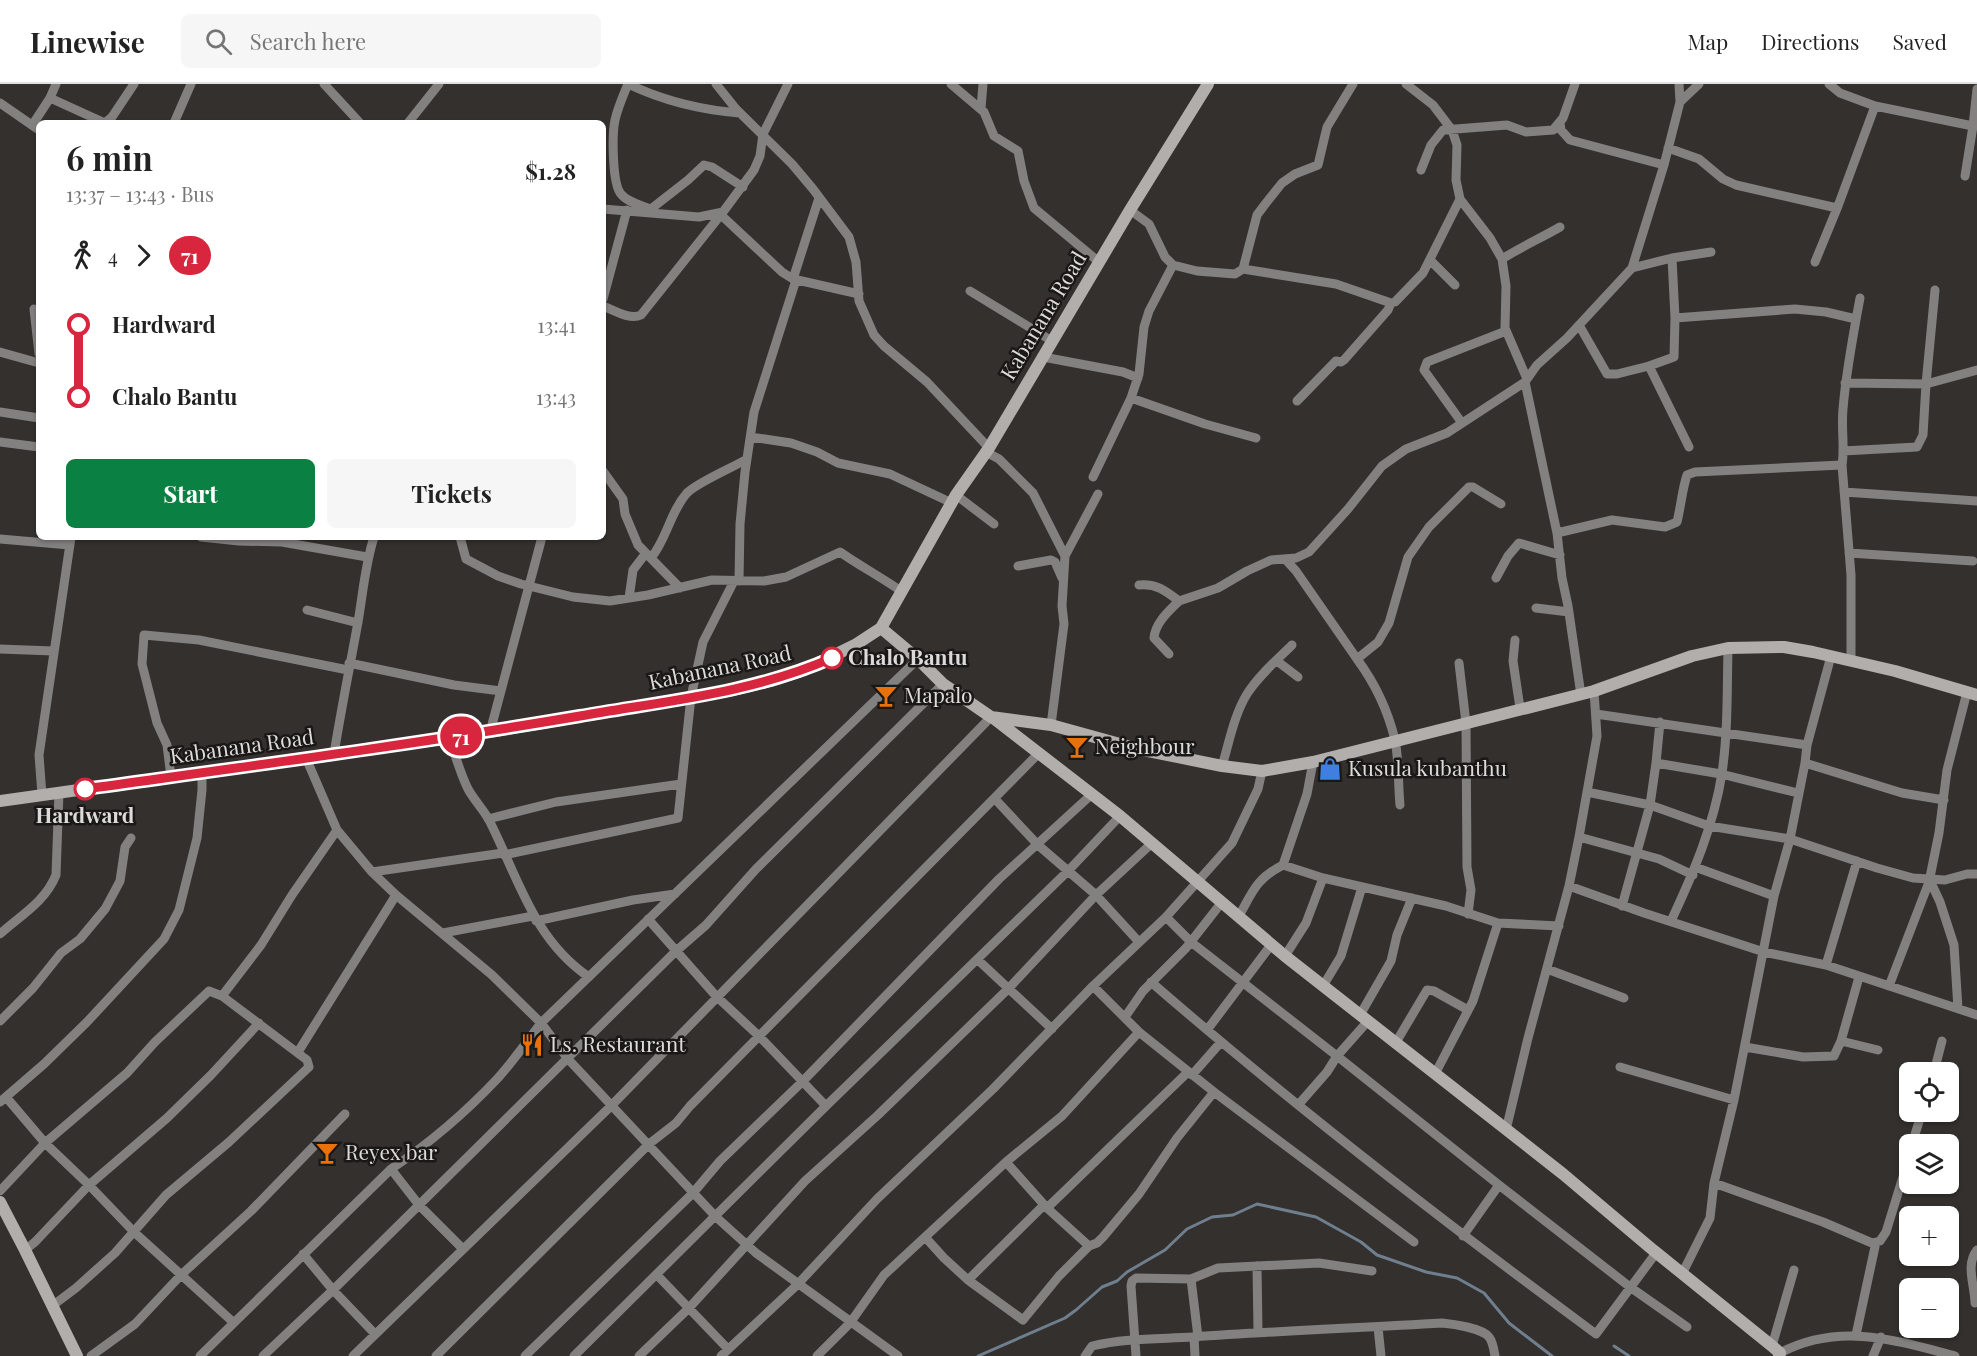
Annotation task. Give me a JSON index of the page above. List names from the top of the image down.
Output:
{
  "streets": {
    "street": ["Kabanana Road"]
  },
  "places": {
    "other": ["Chalo Bantu", "Hardward"],
    "bar": ["Mapalo", "Neighbour", "Reyex bar"],
    "shop": ["Kusula kubanthu"],
    "restaurant": ["Ls. Restaurant"]
  },
  "lines": ["bus line 71"],
  "page": {
    "header": "Linewise",
    "search": "Search here",
    "nav": ["Map", "Directions", "Saved"],
    "on_map": "71",
    "heading": ["6 min", "13:37 – 13:43 · Bus", "$1.28"],
    "legs": ["4", "71"],
    "list": [
      {
        "name": "Hardward",
        "value": "13:41"
      },
      {
        "name": "Chalo Bantu",
        "value": "13:43"
      }
    ],
    "buttons": ["Start", "Tickets"],
    "map_buttons": ["+", "−"]
  }
}
